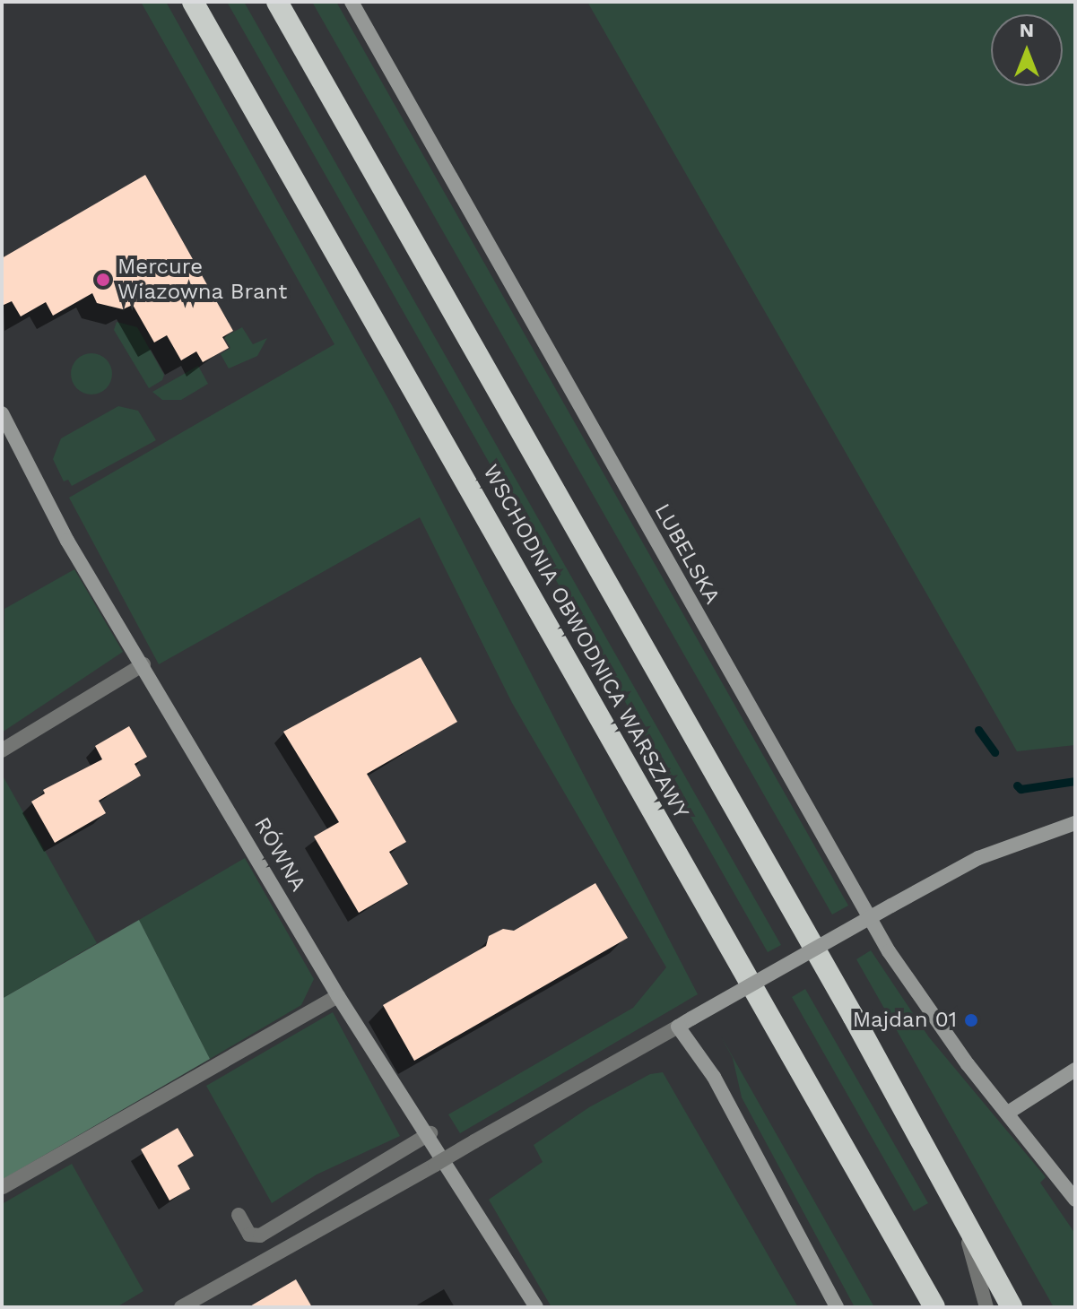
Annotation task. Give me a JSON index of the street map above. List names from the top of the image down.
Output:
{
  "streets": {
    "highway": ["WSCHODNIA OBWODNICA WARSZAWY"],
    "street": ["LUBELSKA", "RÓWNA"]
  },
  "places": ["Mercure Wiazowna Brant", "Majdan 01"],
  "north": "top"
}
